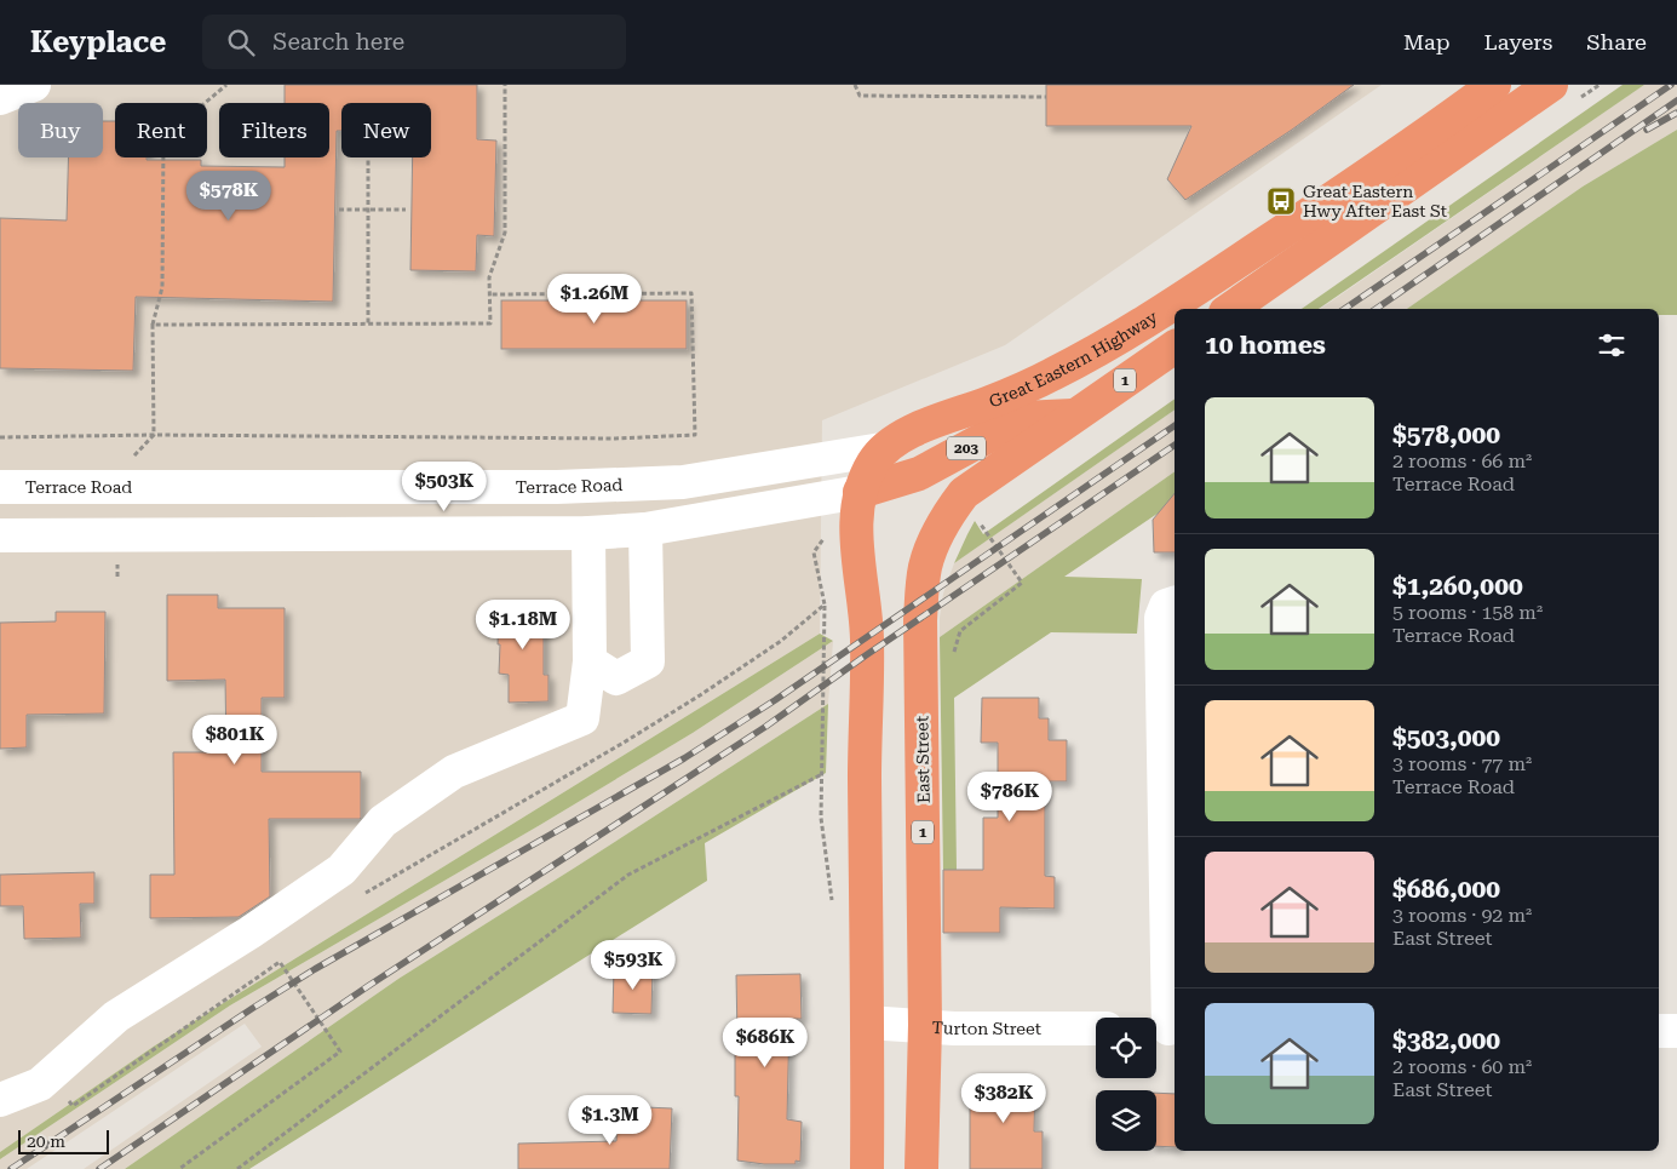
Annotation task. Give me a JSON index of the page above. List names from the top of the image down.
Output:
{
  "streets": {
    "highway": [
      "Great Eastern Highway",
      "1",
      "203",
      "East Street"
    ],
    "street": ["Terrace Road", "Turton Street"]
  },
  "crossings": [
    ["Great Eastern Highway", "1"],
    ["Great Eastern Highway", "203"],
    ["Great Eastern Highway", "Terrace Road"],
    ["Great Eastern Highway", "East Street"],
    ["1", "East Street"],
    ["East Street", "Turton Street"]
  ],
  "places": {
    "bus stop": ["Great Eastern Hwy After East St"]
  },
  "scale_bar": "20 m",
  "page": {
    "header": "Keyplace",
    "search": "Search here",
    "nav": ["Map", "Layers", "Share"],
    "chip": [
      "Buy",
      "Rent",
      "Filters",
      "New"
    ],
    "price": [
      "$578K",
      "$1.26M",
      "$503K",
      "$1.18M",
      "$801K",
      "$786K",
      "$593K",
      "$686K",
      "$382K",
      "$1.3M"
    ],
    "heading": "10 homes",
    "list": [
      {
        "name": "$578,000",
        "note": "2 rooms · 66 m² · Terrace Road"
      },
      {
        "name": "$1,260,000",
        "note": "5 rooms · 158 m² · Terrace Road"
      },
      {
        "name": "$503,000",
        "note": "3 rooms · 77 m² · Terrace Road"
      },
      {
        "name": "$686,000",
        "note": "3 rooms · 92 m² · East Street"
      },
      {
        "name": "$382,000",
        "note": "2 rooms · 60 m² · East Street"
      }
    ],
    "scale": "20 m"
  }
}
